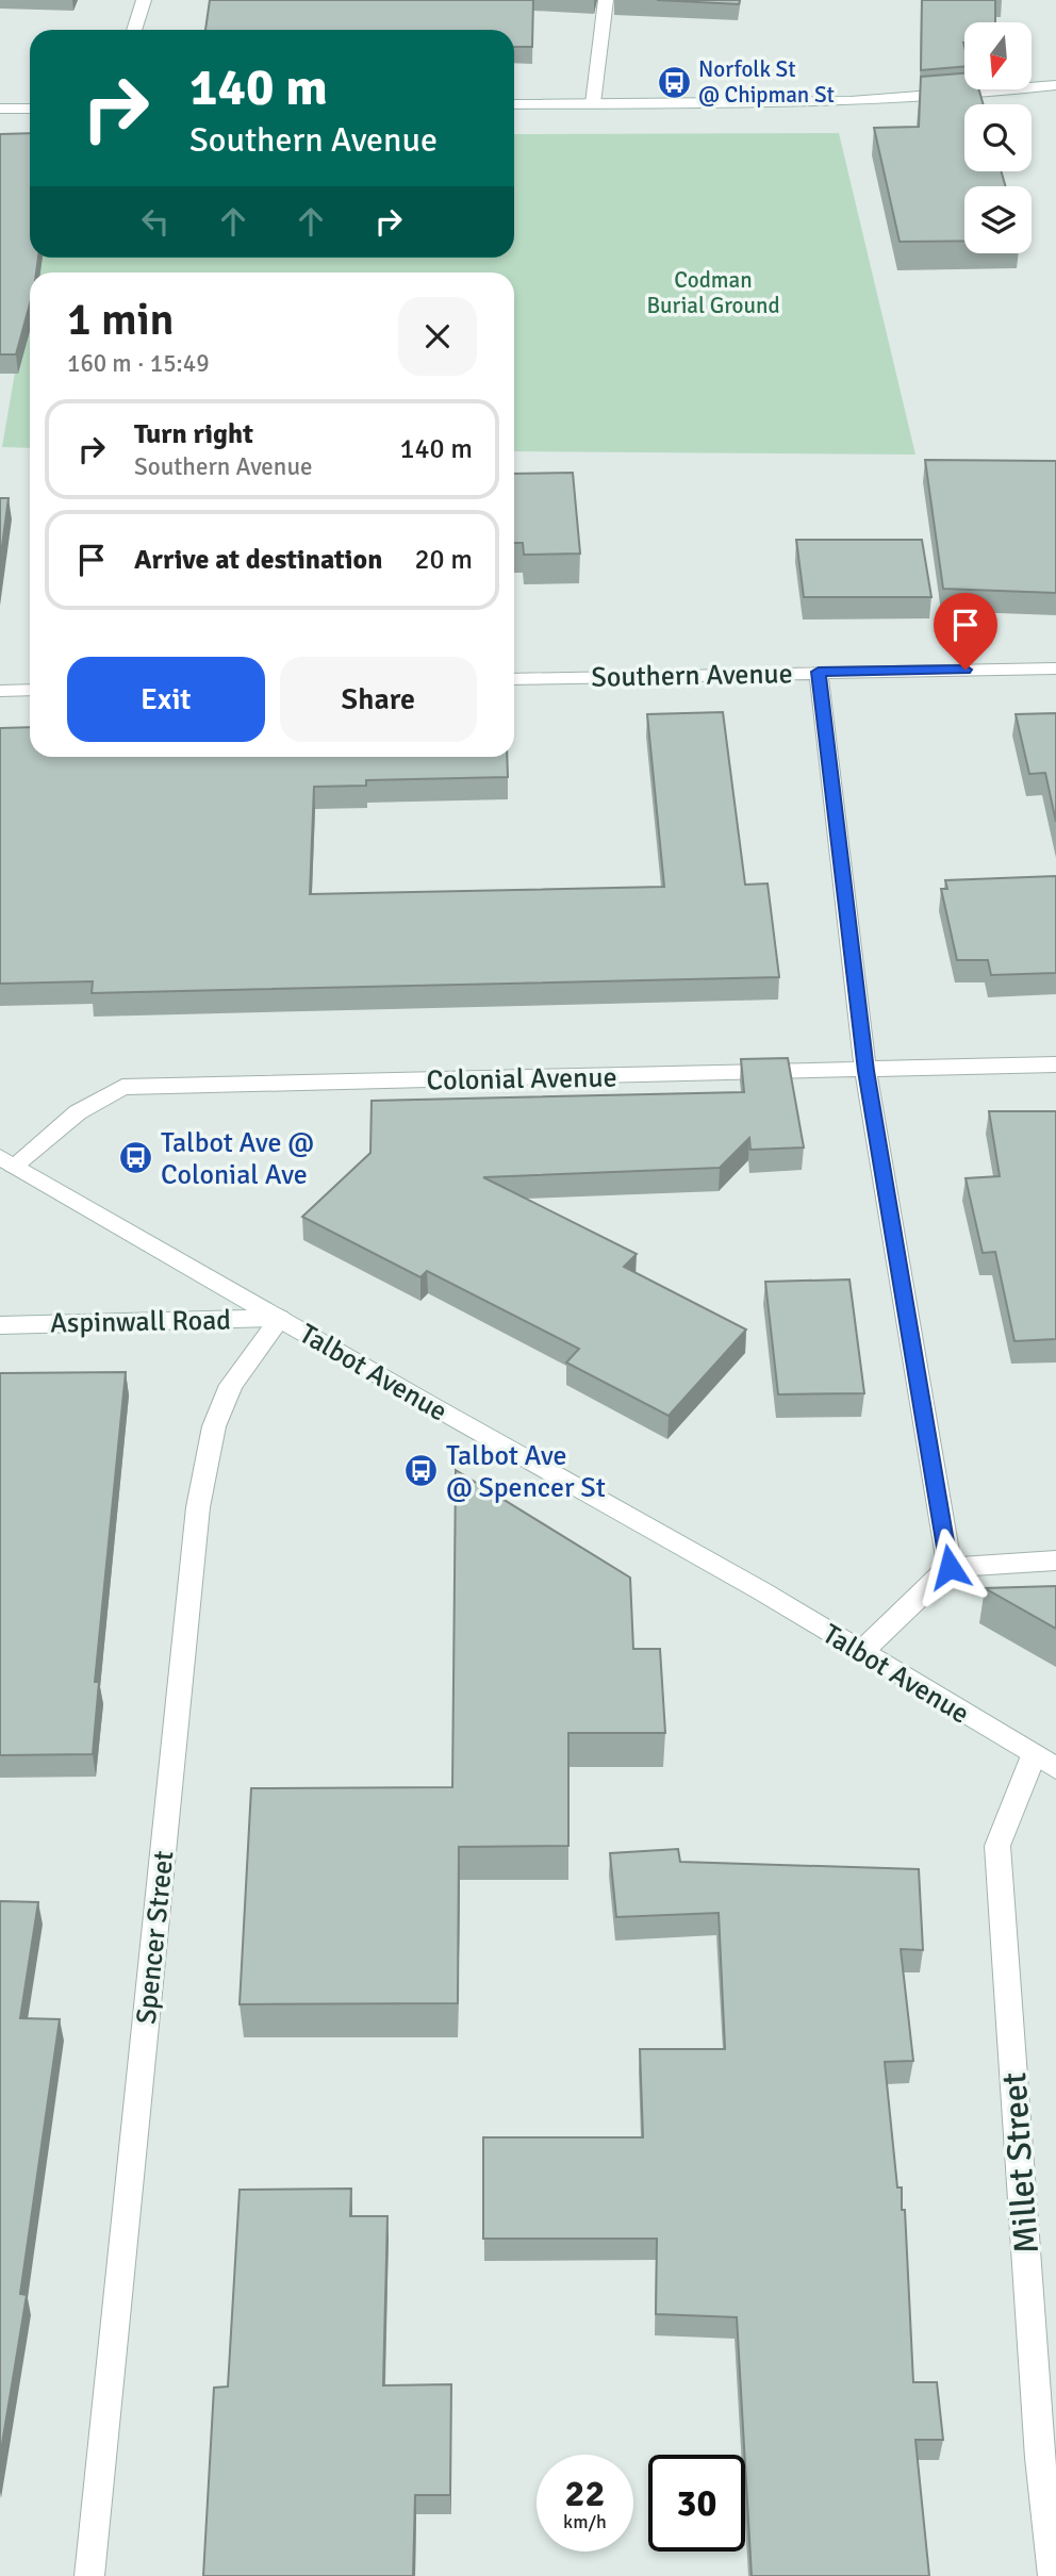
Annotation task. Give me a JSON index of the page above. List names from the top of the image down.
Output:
{
  "streets": {
    "street": [
      "Southern Avenue",
      "Colonial Avenue",
      "Aspinwall Road",
      "Talbot Avenue",
      "Spencer Street",
      "Millet Street"
    ]
  },
  "crossings": [
    ["Colonial Avenue", "Talbot Avenue"],
    ["Aspinwall Road", "Talbot Avenue"],
    ["Aspinwall Road", "Spencer Street"],
    ["Talbot Avenue", "Spencer Street"],
    ["Talbot Avenue", "Millet Street"]
  ],
  "parks": ["Codman Burial Ground"],
  "places": {
    "bus stop": ["Norfolk St @ Chipman St", "Talbot Ave @ Colonial Ave", "Talbot Ave @ Spencer St"]
  },
  "north": "bottom",
  "page": {
    "turn": ["140 m", "Southern Avenue"],
    "heading": ["1 min", "160 m · 15:49"],
    "list": [
      {
        "name": "Turn right",
        "note": "Southern Avenue",
        "value": "140 m"
      },
      {
        "name": "Arrive at destination",
        "value": "20 m"
      }
    ],
    "buttons": ["Exit", "Share"],
    "speed": "22 km/h",
    "limit": "30"
  }
}
